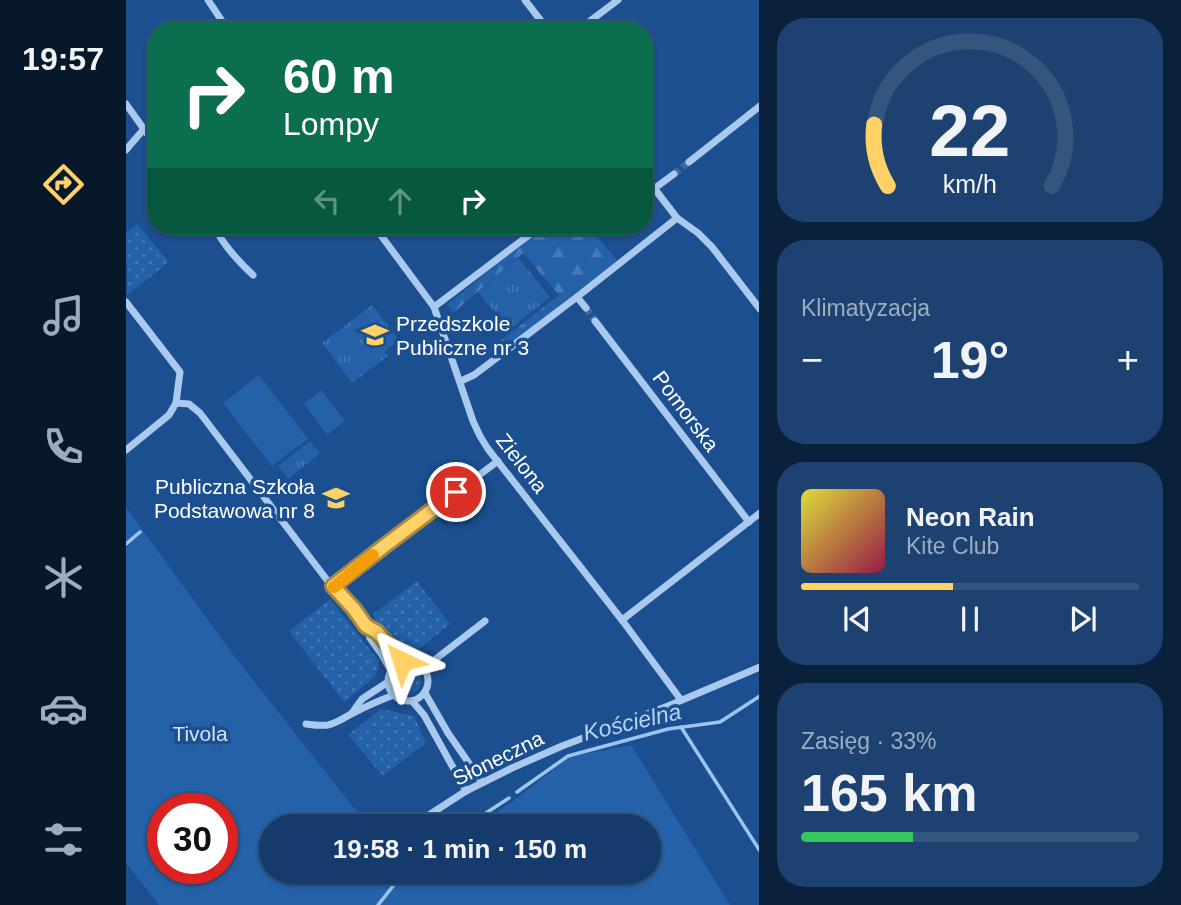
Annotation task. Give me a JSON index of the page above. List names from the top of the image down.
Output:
{
  "streets": {
    "street": ["Pomorska", "Zielona", "Słoneczna"]
  },
  "crossings": [
    ["Zielona", "Słoneczna"]
  ],
  "water": ["Kościelna"],
  "parks": ["Tivola"],
  "places": {
    "school or university": ["Przedszkole Publiczne nr 3", "Publiczna Szkoła Podstawowa nr 8"]
  },
  "page": {
    "tabs": "19:57",
    "turn": ["60 m", "Lompy"],
    "tile": [
      "Klimatyzacja",
      ["Zasięg · 33%", "165 km"]
    ],
    "heat": ["−", "19°", "+"],
    "song": ["Neon Rain", "Kite Club"],
    "limit": "30",
    "trip": "19:58 · 1 min · 150 m",
    "gauge": ["22", "km/h"]
  }
}
